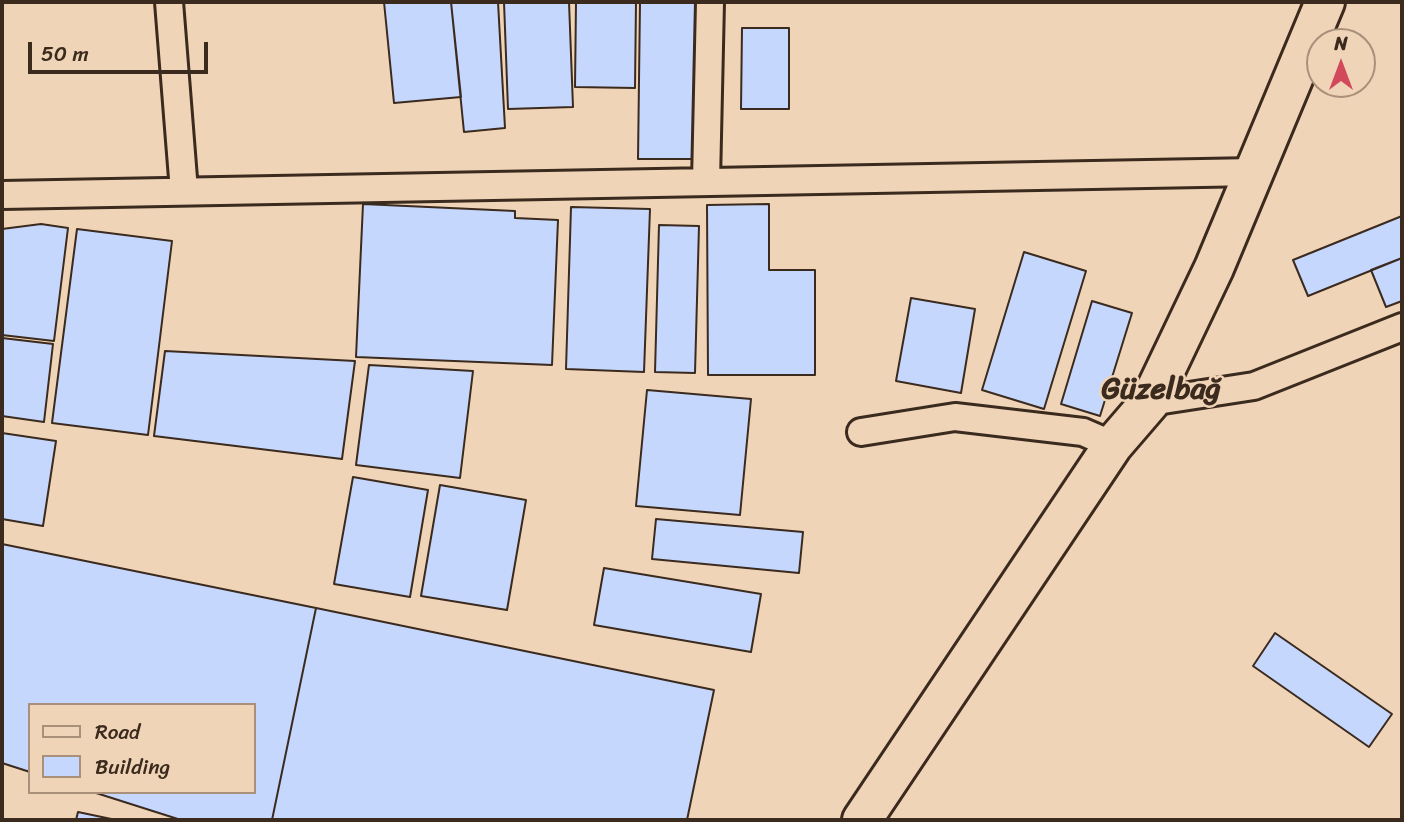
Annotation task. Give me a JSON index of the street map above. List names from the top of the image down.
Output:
{
  "districts": ["Güzelbağ"],
  "legend": ["Road", "Building"],
  "scale_bar": "50 m",
  "north": "top"
}
